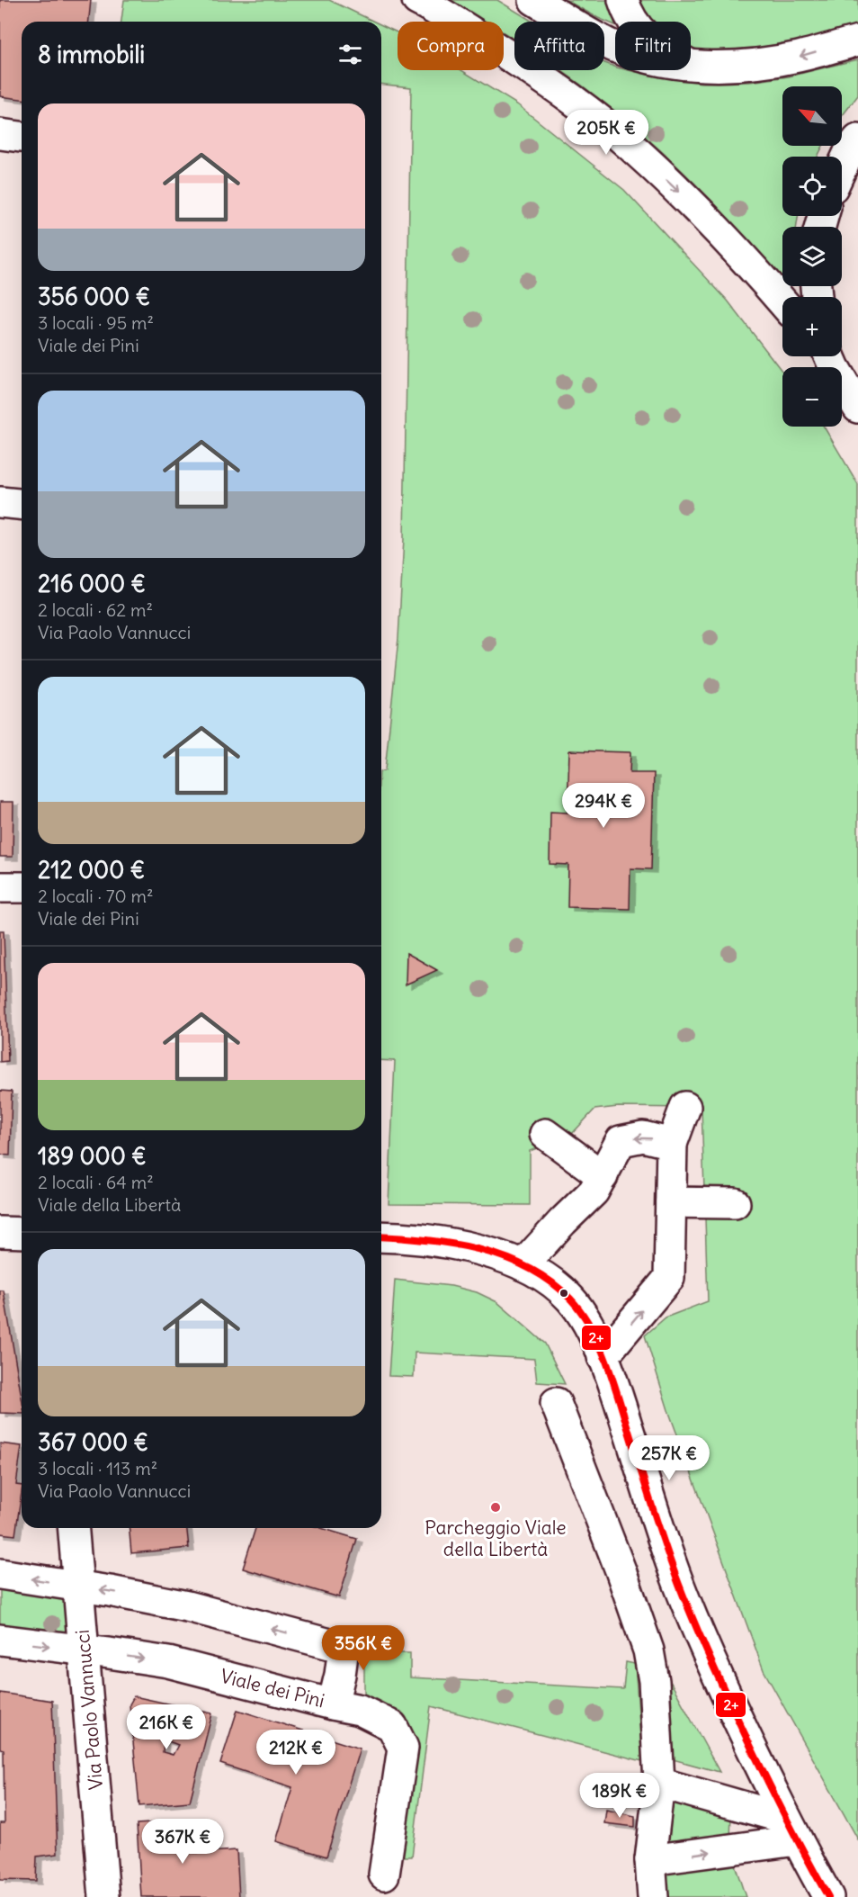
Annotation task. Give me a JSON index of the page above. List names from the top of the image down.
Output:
{
  "streets": {
    "street": ["Viale dei Pini", "Via Paolo Vannucci"]
  },
  "crossings": [
    ["Viale dei Pini", "Via Paolo Vannucci"]
  ],
  "places": ["Parcheggio Viale della Libertà"],
  "lines": ["transit line 2+"],
  "north": "top left",
  "page": {
    "chip": ["Compra", "Affitta", "Filtri"],
    "heading": "8 immobili",
    "map_buttons": ["+", "−"],
    "list": [
      {
        "name": "356 000 €",
        "note": "3 locali · 95 m² · Viale dei Pini"
      },
      {
        "name": "216 000 €",
        "note": "2 locali · 62 m² · Via Paolo Vannucci"
      },
      {
        "name": "212 000 €",
        "note": "2 locali · 70 m² · Viale dei Pini"
      },
      {
        "name": "189 000 €",
        "note": "2 locali · 64 m² · Viale della Libertà"
      },
      {
        "name": "367 000 €",
        "note": "3 locali · 113 m² · Via Paolo Vannucci"
      }
    ],
    "price": [
      "205K €",
      "294K €",
      "257K €",
      "356K €",
      "216K €",
      "212K €",
      "189K €",
      "367K €"
    ]
  }
}
